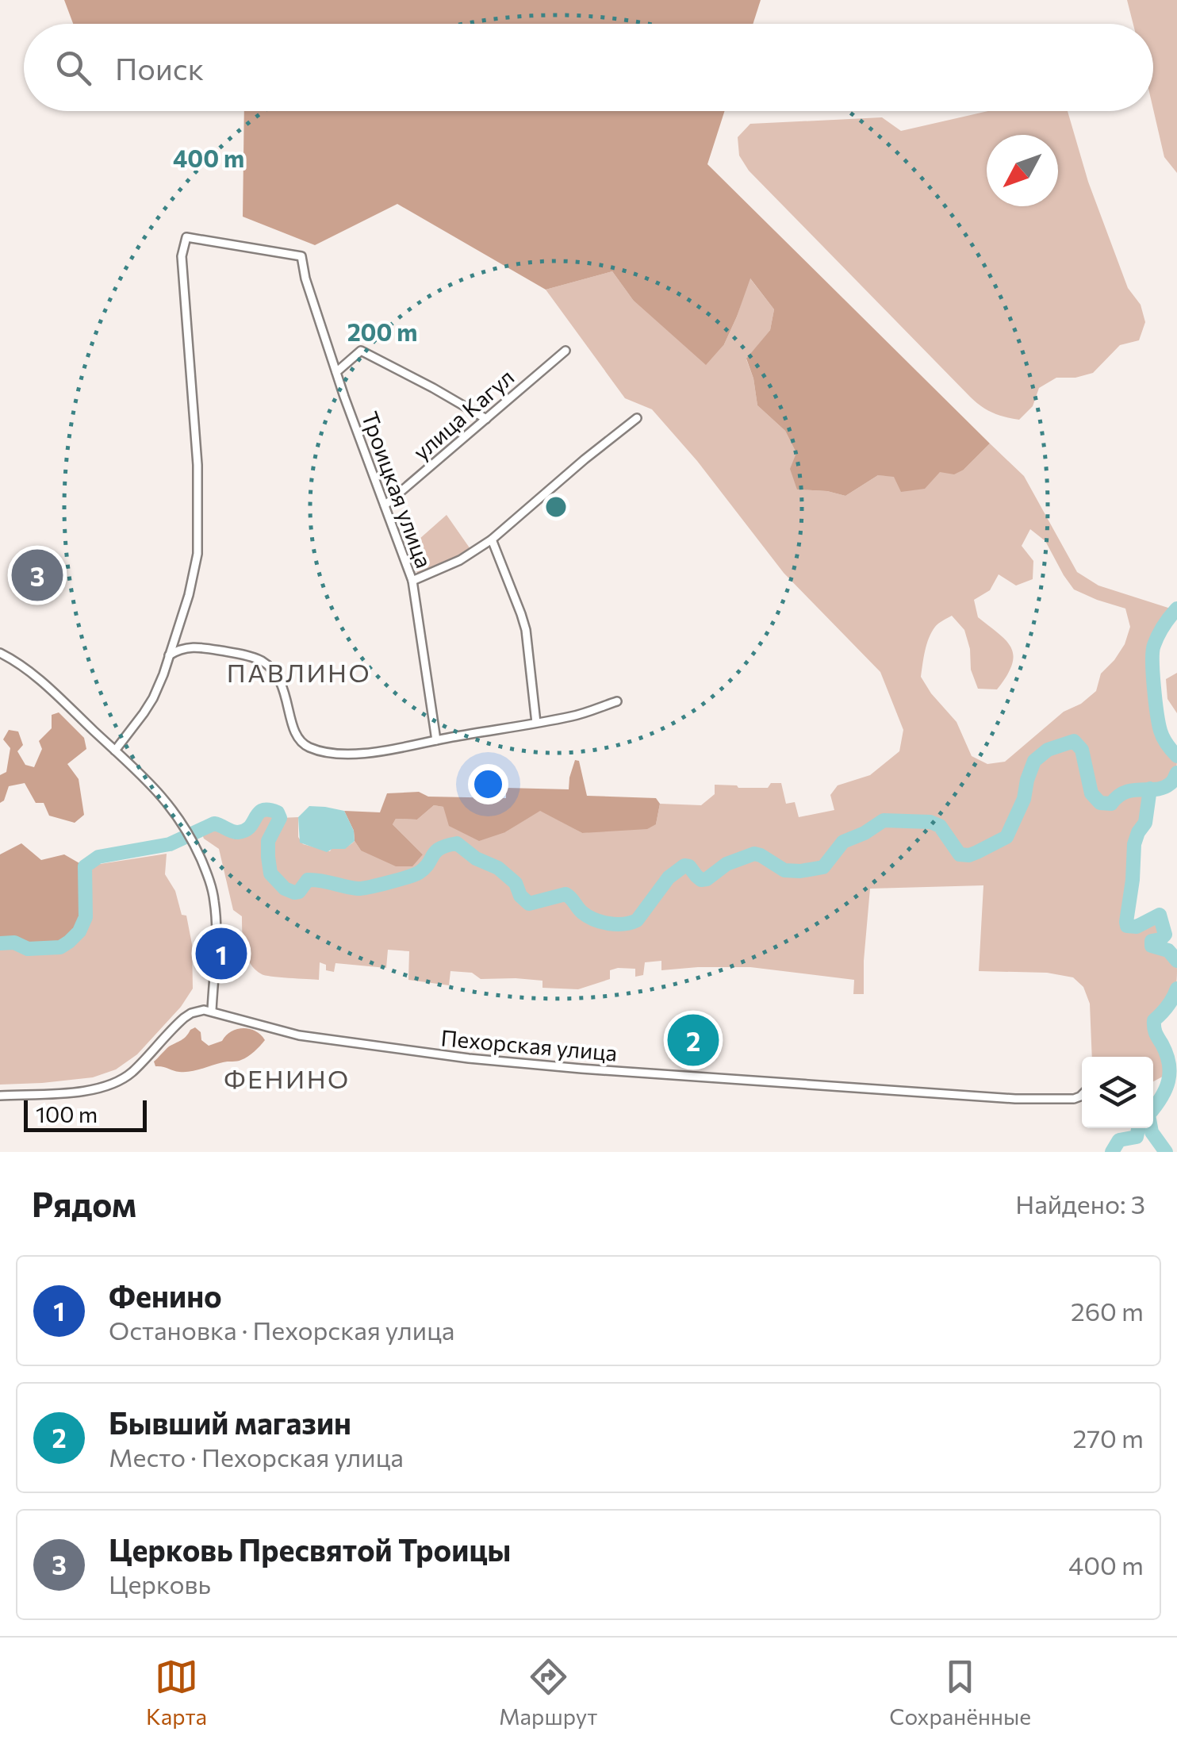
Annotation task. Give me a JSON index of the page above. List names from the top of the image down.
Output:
{
  "streets": {
    "street": ["улица Кагул", "Троицкая улица", "Пехорская улица"]
  },
  "crossings": [
    ["улица Кагул", "Троицкая улица"]
  ],
  "districts": ["ПАВЛИНО", "ФЕНИНО"],
  "scale_bar": "100 m",
  "north": "bottom left",
  "page": {
    "search": "Поиск",
    "pins": ["3", "1", "2"],
    "scale": "100 m",
    "heading": ["Рядом", "Найдено: 3"],
    "list": [
      {
        "mark": "1",
        "name": "Фенино",
        "note": "Остановка · Пехорская улица",
        "value": "260 m"
      },
      {
        "mark": "2",
        "name": "Бывший магазин",
        "note": "Место · Пехорская улица",
        "value": "270 m"
      },
      {
        "mark": "3",
        "name": "Церковь Пресвятой Троицы",
        "note": "Церковь",
        "value": "400 m"
      }
    ],
    "nav": ["Карта", "Маршрут", "Сохранённые"]
  },
  "rings": ["400 m", "200 m"]
}
